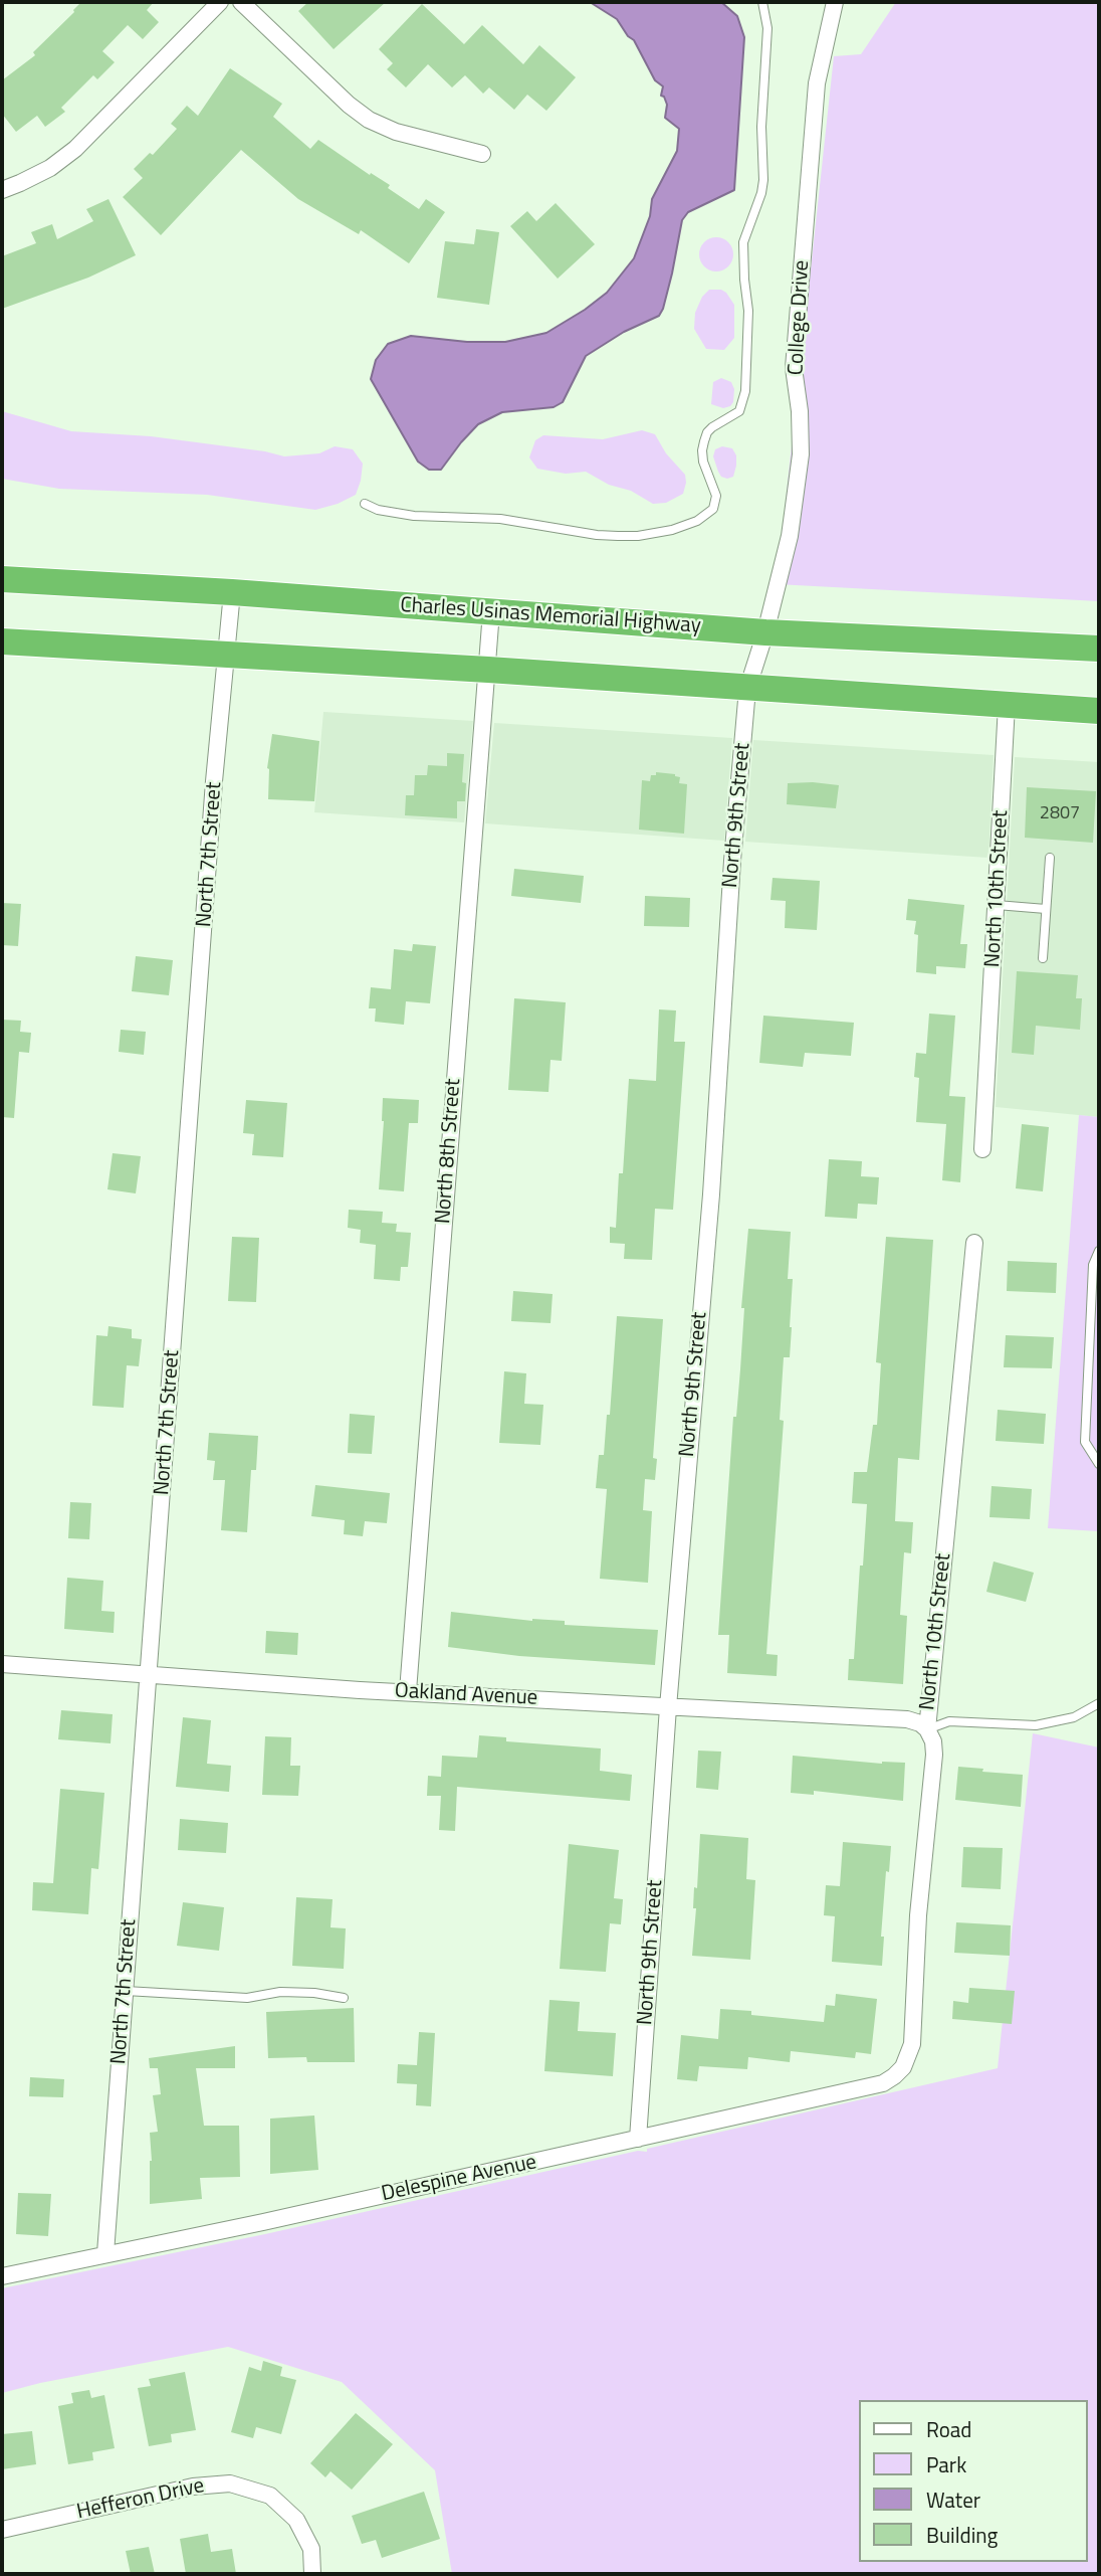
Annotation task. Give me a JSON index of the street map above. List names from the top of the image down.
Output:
{
  "streets": {
    "highway": ["Charles Usinas Memorial Highway"],
    "street": [
      "College Drive",
      "North 9th Street",
      "North 7th Street",
      "North 10th Street",
      "North 8th Street",
      "Oakland Avenue",
      "Delespine Avenue",
      "Hefferon Drive"
    ]
  },
  "crossings": [
    ["College Drive", "Charles Usinas Memorial Highway"],
    ["College Drive", "North 9th Street"],
    ["Charles Usinas Memorial Highway", "North 9th Street"],
    ["Charles Usinas Memorial Highway", "North 7th Street"],
    ["Charles Usinas Memorial Highway", "North 8th Street"],
    ["North 9th Street", "Oakland Avenue"],
    ["North 9th Street", "Delespine Avenue"],
    ["North 7th Street", "Oakland Avenue"],
    ["North 7th Street", "Delespine Avenue"],
    ["North 10th Street", "Oakland Avenue"],
    ["North 10th Street", "Delespine Avenue"],
    ["North 8th Street", "Oakland Avenue"]
  ],
  "house_numbers": ["2807"],
  "legend": [
    "Road",
    "Park",
    "Water",
    "Building"
  ]
}
